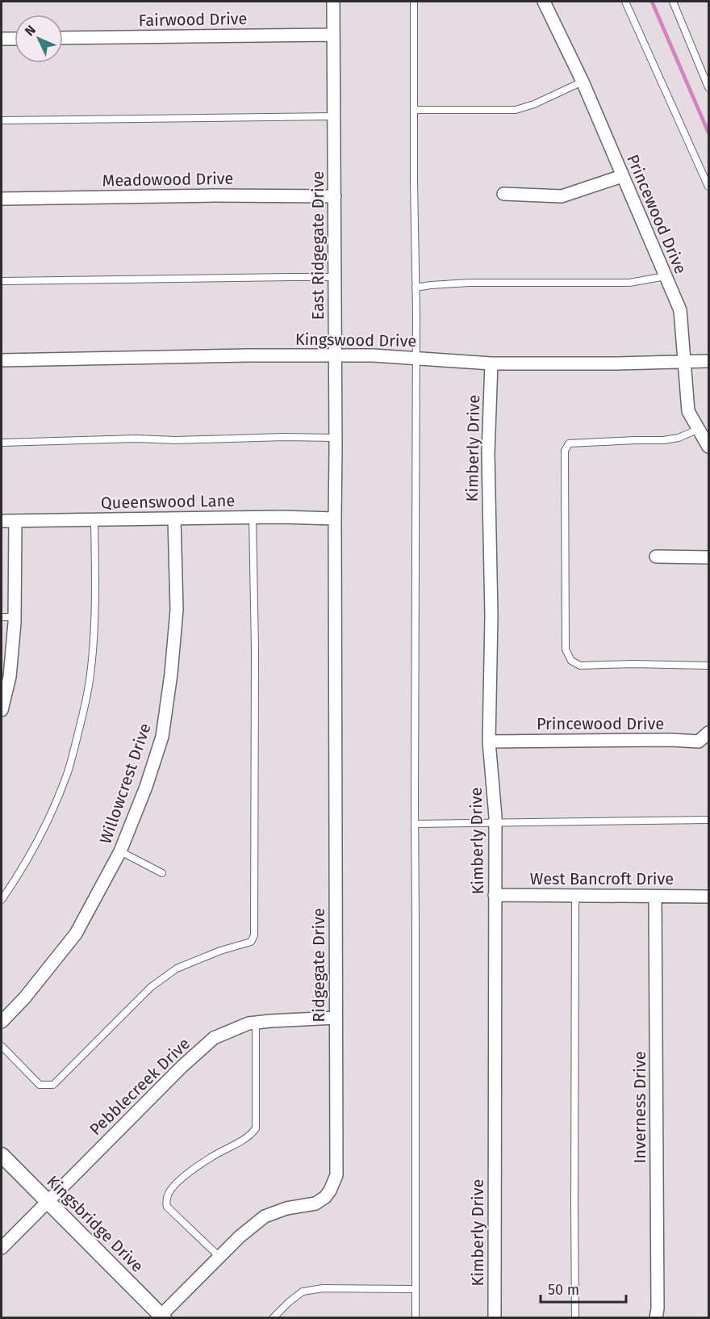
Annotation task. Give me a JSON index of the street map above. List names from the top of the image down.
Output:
{
  "streets": {
    "street": [
      "Fairwood Drive",
      "Meadowood Drive",
      "Princewood Drive",
      "East Ridgegate Drive",
      "Kingswood Drive",
      "Kimberly Drive",
      "Queenswood Lane",
      "Willowcrest Drive",
      "West Bancroft Drive",
      "Ridgegate Drive",
      "Pebblecreek Drive",
      "Inverness Drive",
      "Kingsbridge Drive"
    ]
  },
  "crossings": [
    ["Fairwood Drive", "East Ridgegate Drive"],
    ["Meadowood Drive", "East Ridgegate Drive"],
    ["Princewood Drive", "Kingswood Drive"],
    ["Princewood Drive", "Kimberly Drive"],
    ["East Ridgegate Drive", "Kingswood Drive"],
    ["East Ridgegate Drive", "Queenswood Lane"],
    ["East Ridgegate Drive", "Ridgegate Drive"],
    ["Kingswood Drive", "Kimberly Drive"],
    ["Kimberly Drive", "West Bancroft Drive"],
    ["Queenswood Lane", "Willowcrest Drive"],
    ["Queenswood Lane", "Ridgegate Drive"],
    ["West Bancroft Drive", "Inverness Drive"],
    ["Ridgegate Drive", "Pebblecreek Drive"],
    ["Ridgegate Drive", "Kingsbridge Drive"],
    ["Pebblecreek Drive", "Kingsbridge Drive"]
  ],
  "scale_bar": "50 m",
  "north": "top left"
}
